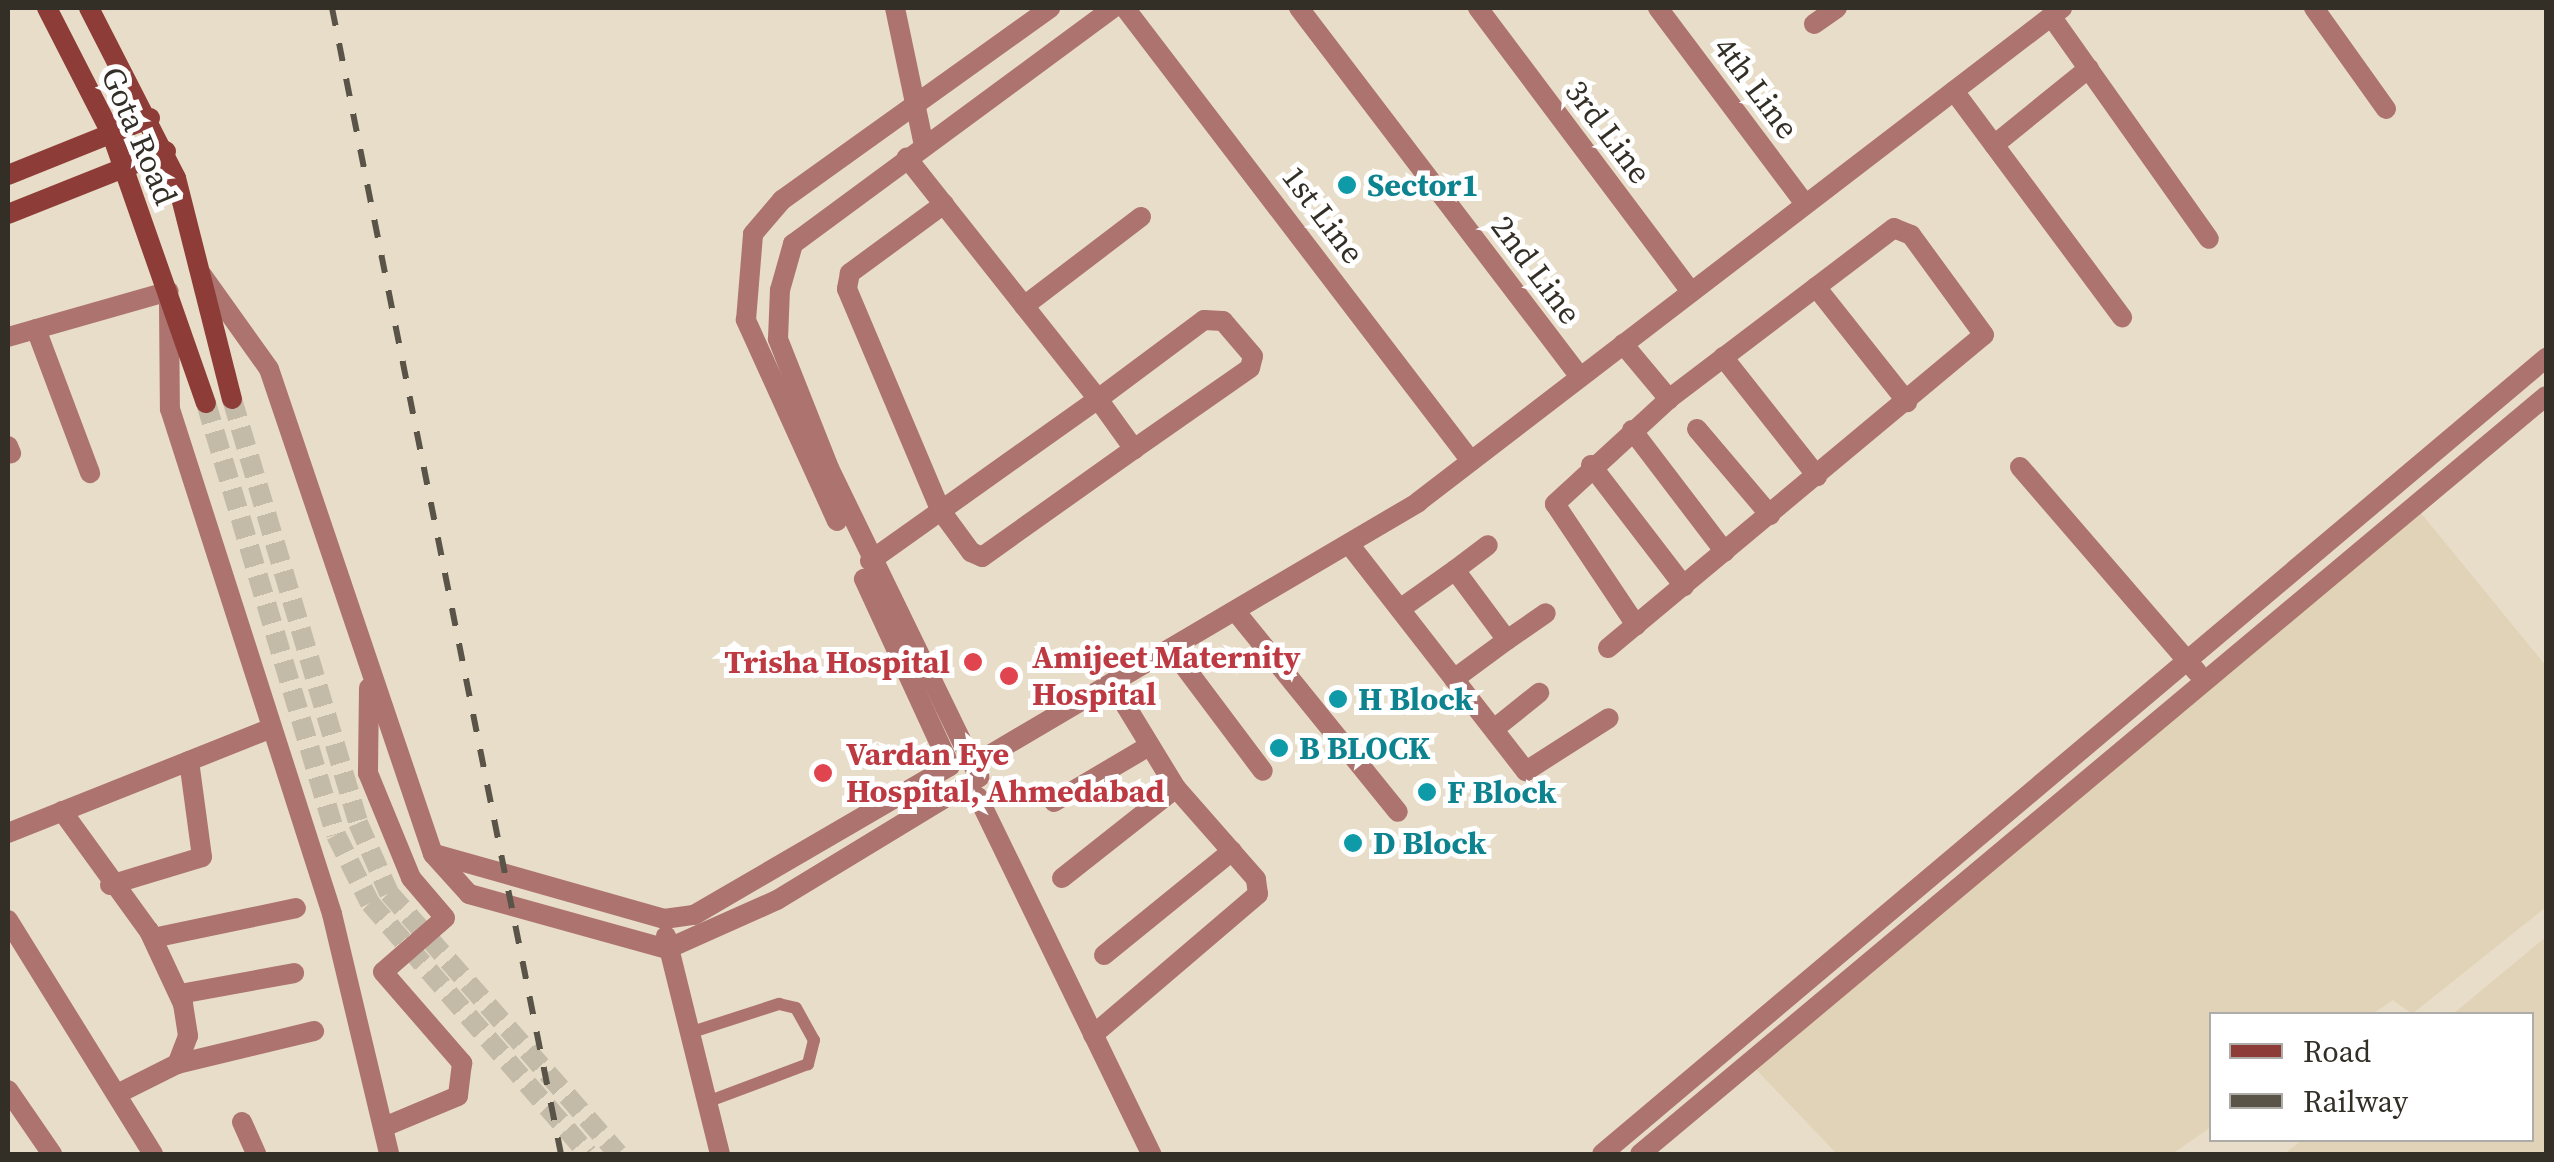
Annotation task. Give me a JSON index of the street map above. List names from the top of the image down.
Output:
{
  "streets": {
    "main road": ["Gota Road"],
    "street": [
      "4th Line",
      "3rd Line",
      "1st Line",
      "2nd Line"
    ]
  },
  "places": [
    "Sector1",
    "Trisha Hospital",
    "Amijeet Maternity Hospital",
    "H Block",
    "B BLOCK",
    "Vardan Eye Hospital, Ahmedabad",
    "F Block",
    "D Block"
  ],
  "legend": ["Road", "Railway"]
}
